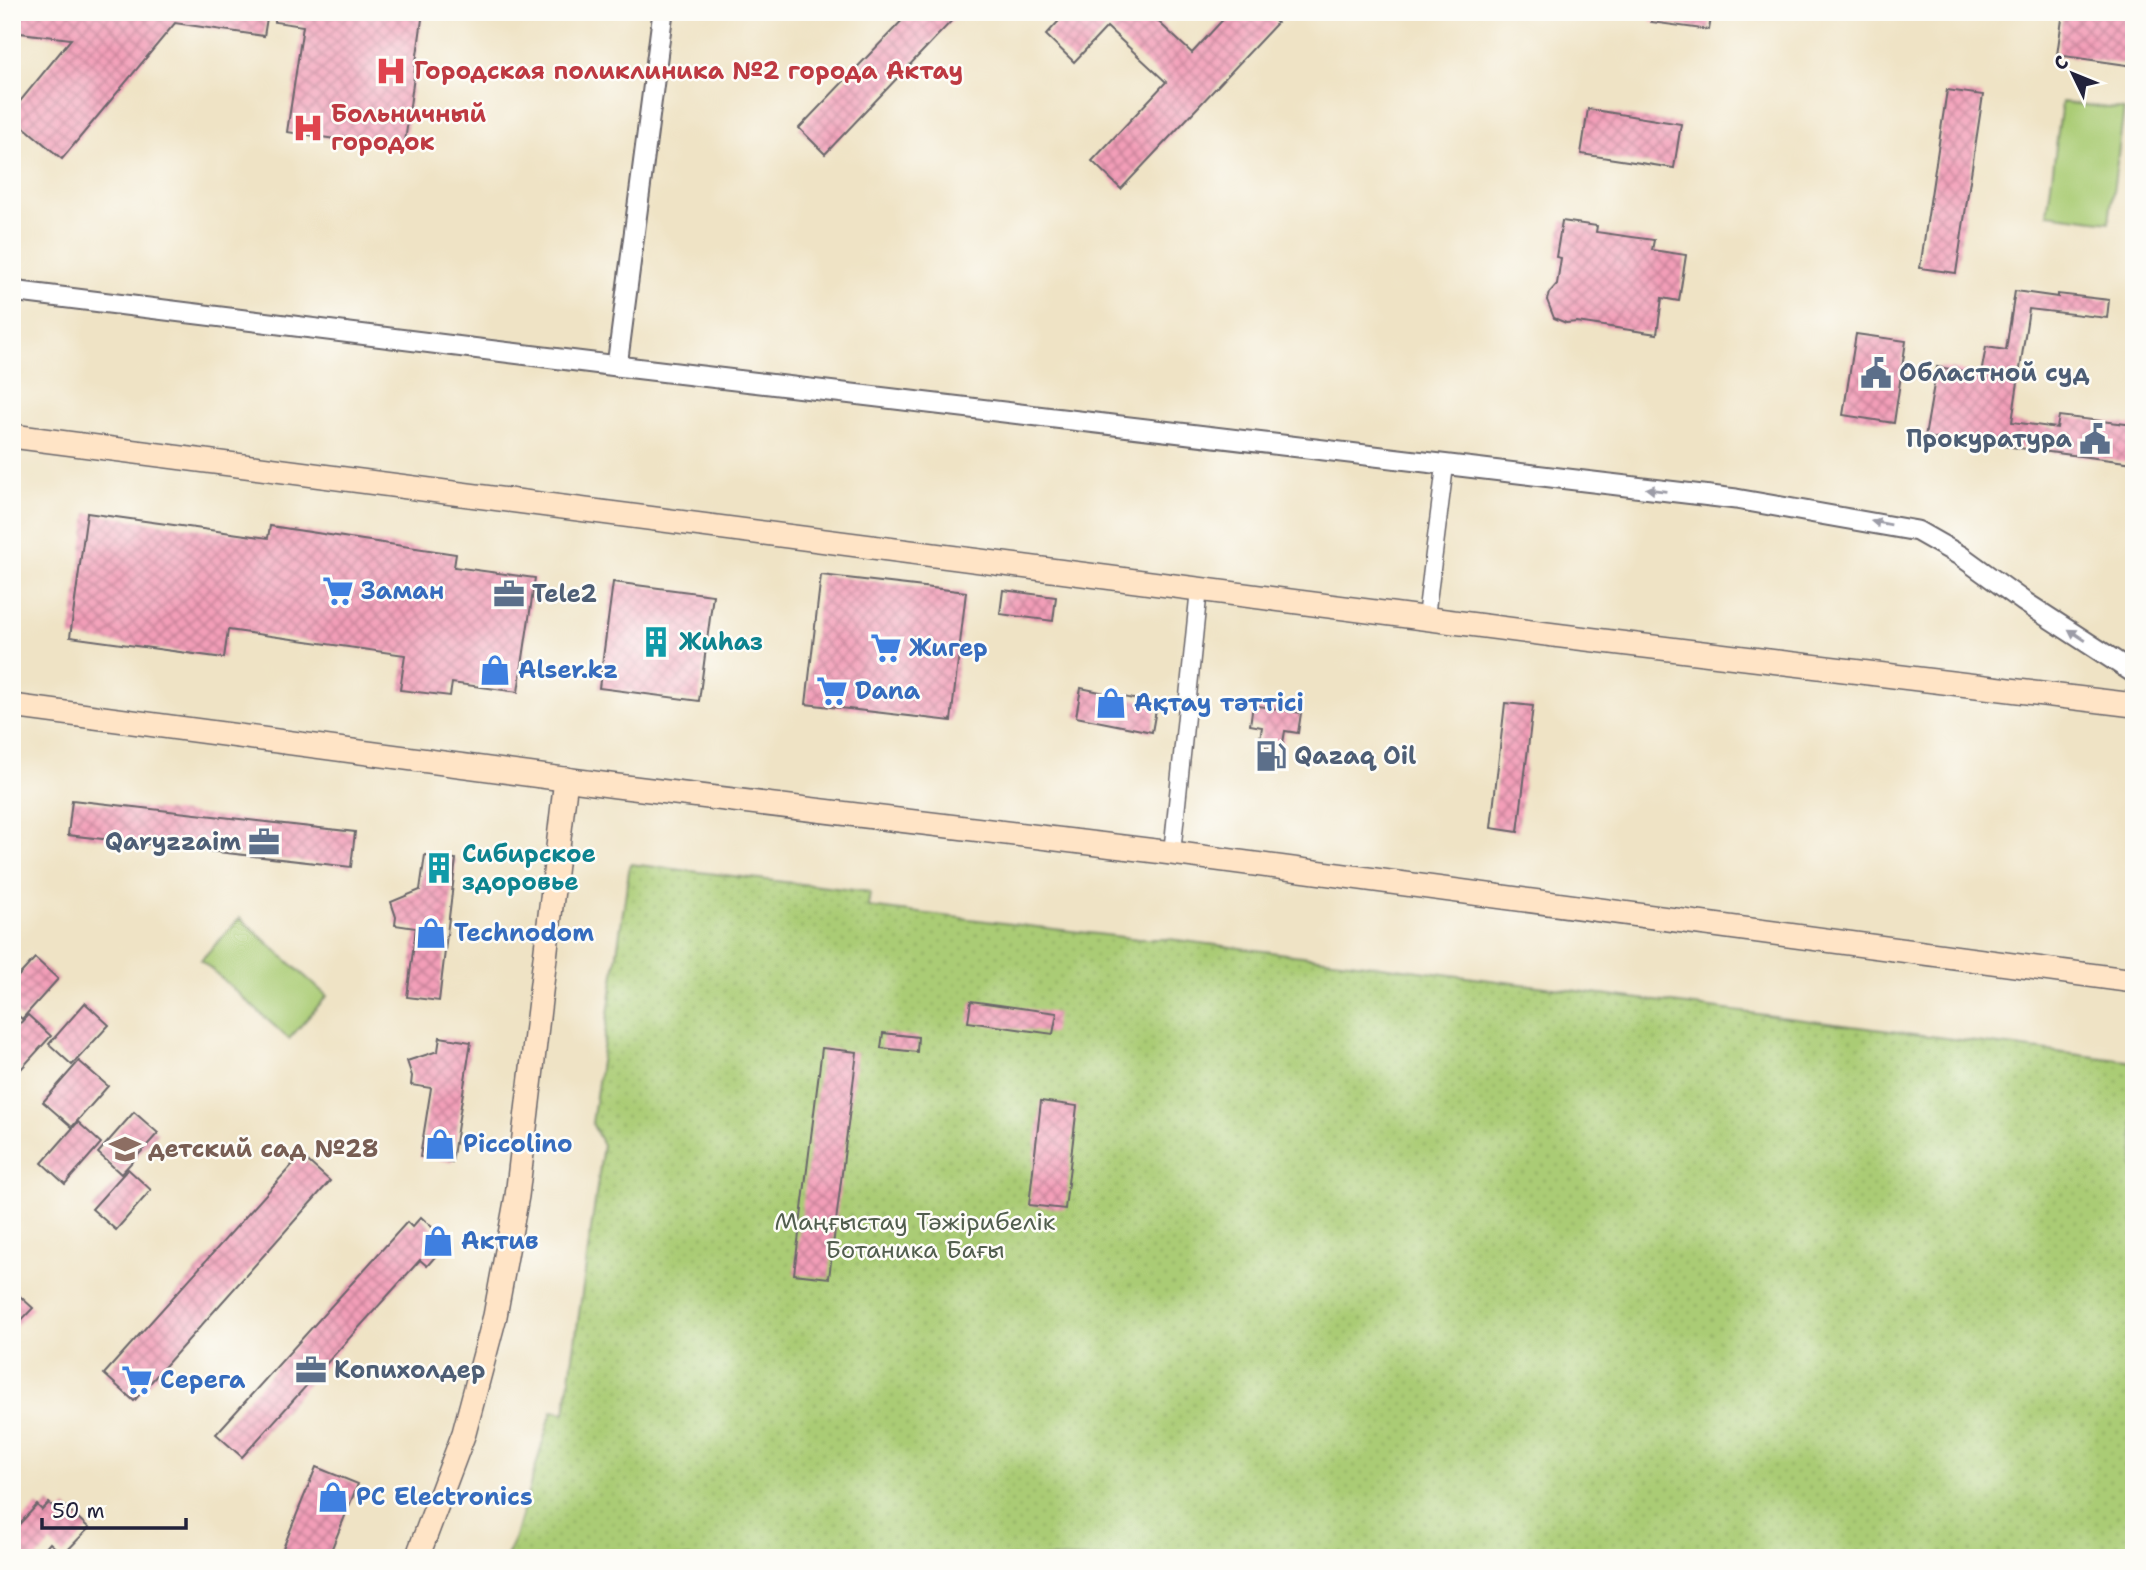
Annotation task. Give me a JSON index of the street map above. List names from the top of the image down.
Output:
{
  "parks": ["Маңғыстау Тәжірибелік Ботаника Бағы"],
  "places": {
    "hospital": ["Городская поликлиника №2 города Актау", "Больничный городок"],
    "public building": ["Областной суд", "Прокуратура"],
    "supermarket": [
      "Заман",
      "Жигер",
      "Dana",
      "Cерега"
    ],
    "office": ["Tele2", "Qaryzzaim", "Копихолдер"],
    "building": ["Жиhаз", "Сибирское здоровье"],
    "shop": [
      "Alser.kz",
      "Ақтау тәттісі",
      "Technodom",
      "Piccolino",
      "Актив",
      "PC Electronics"
    ],
    "fuel station": ["Qazaq Oil"],
    "school or university": ["детский сад №28"]
  },
  "scale_bar": "50 m",
  "north": "top left"
}
